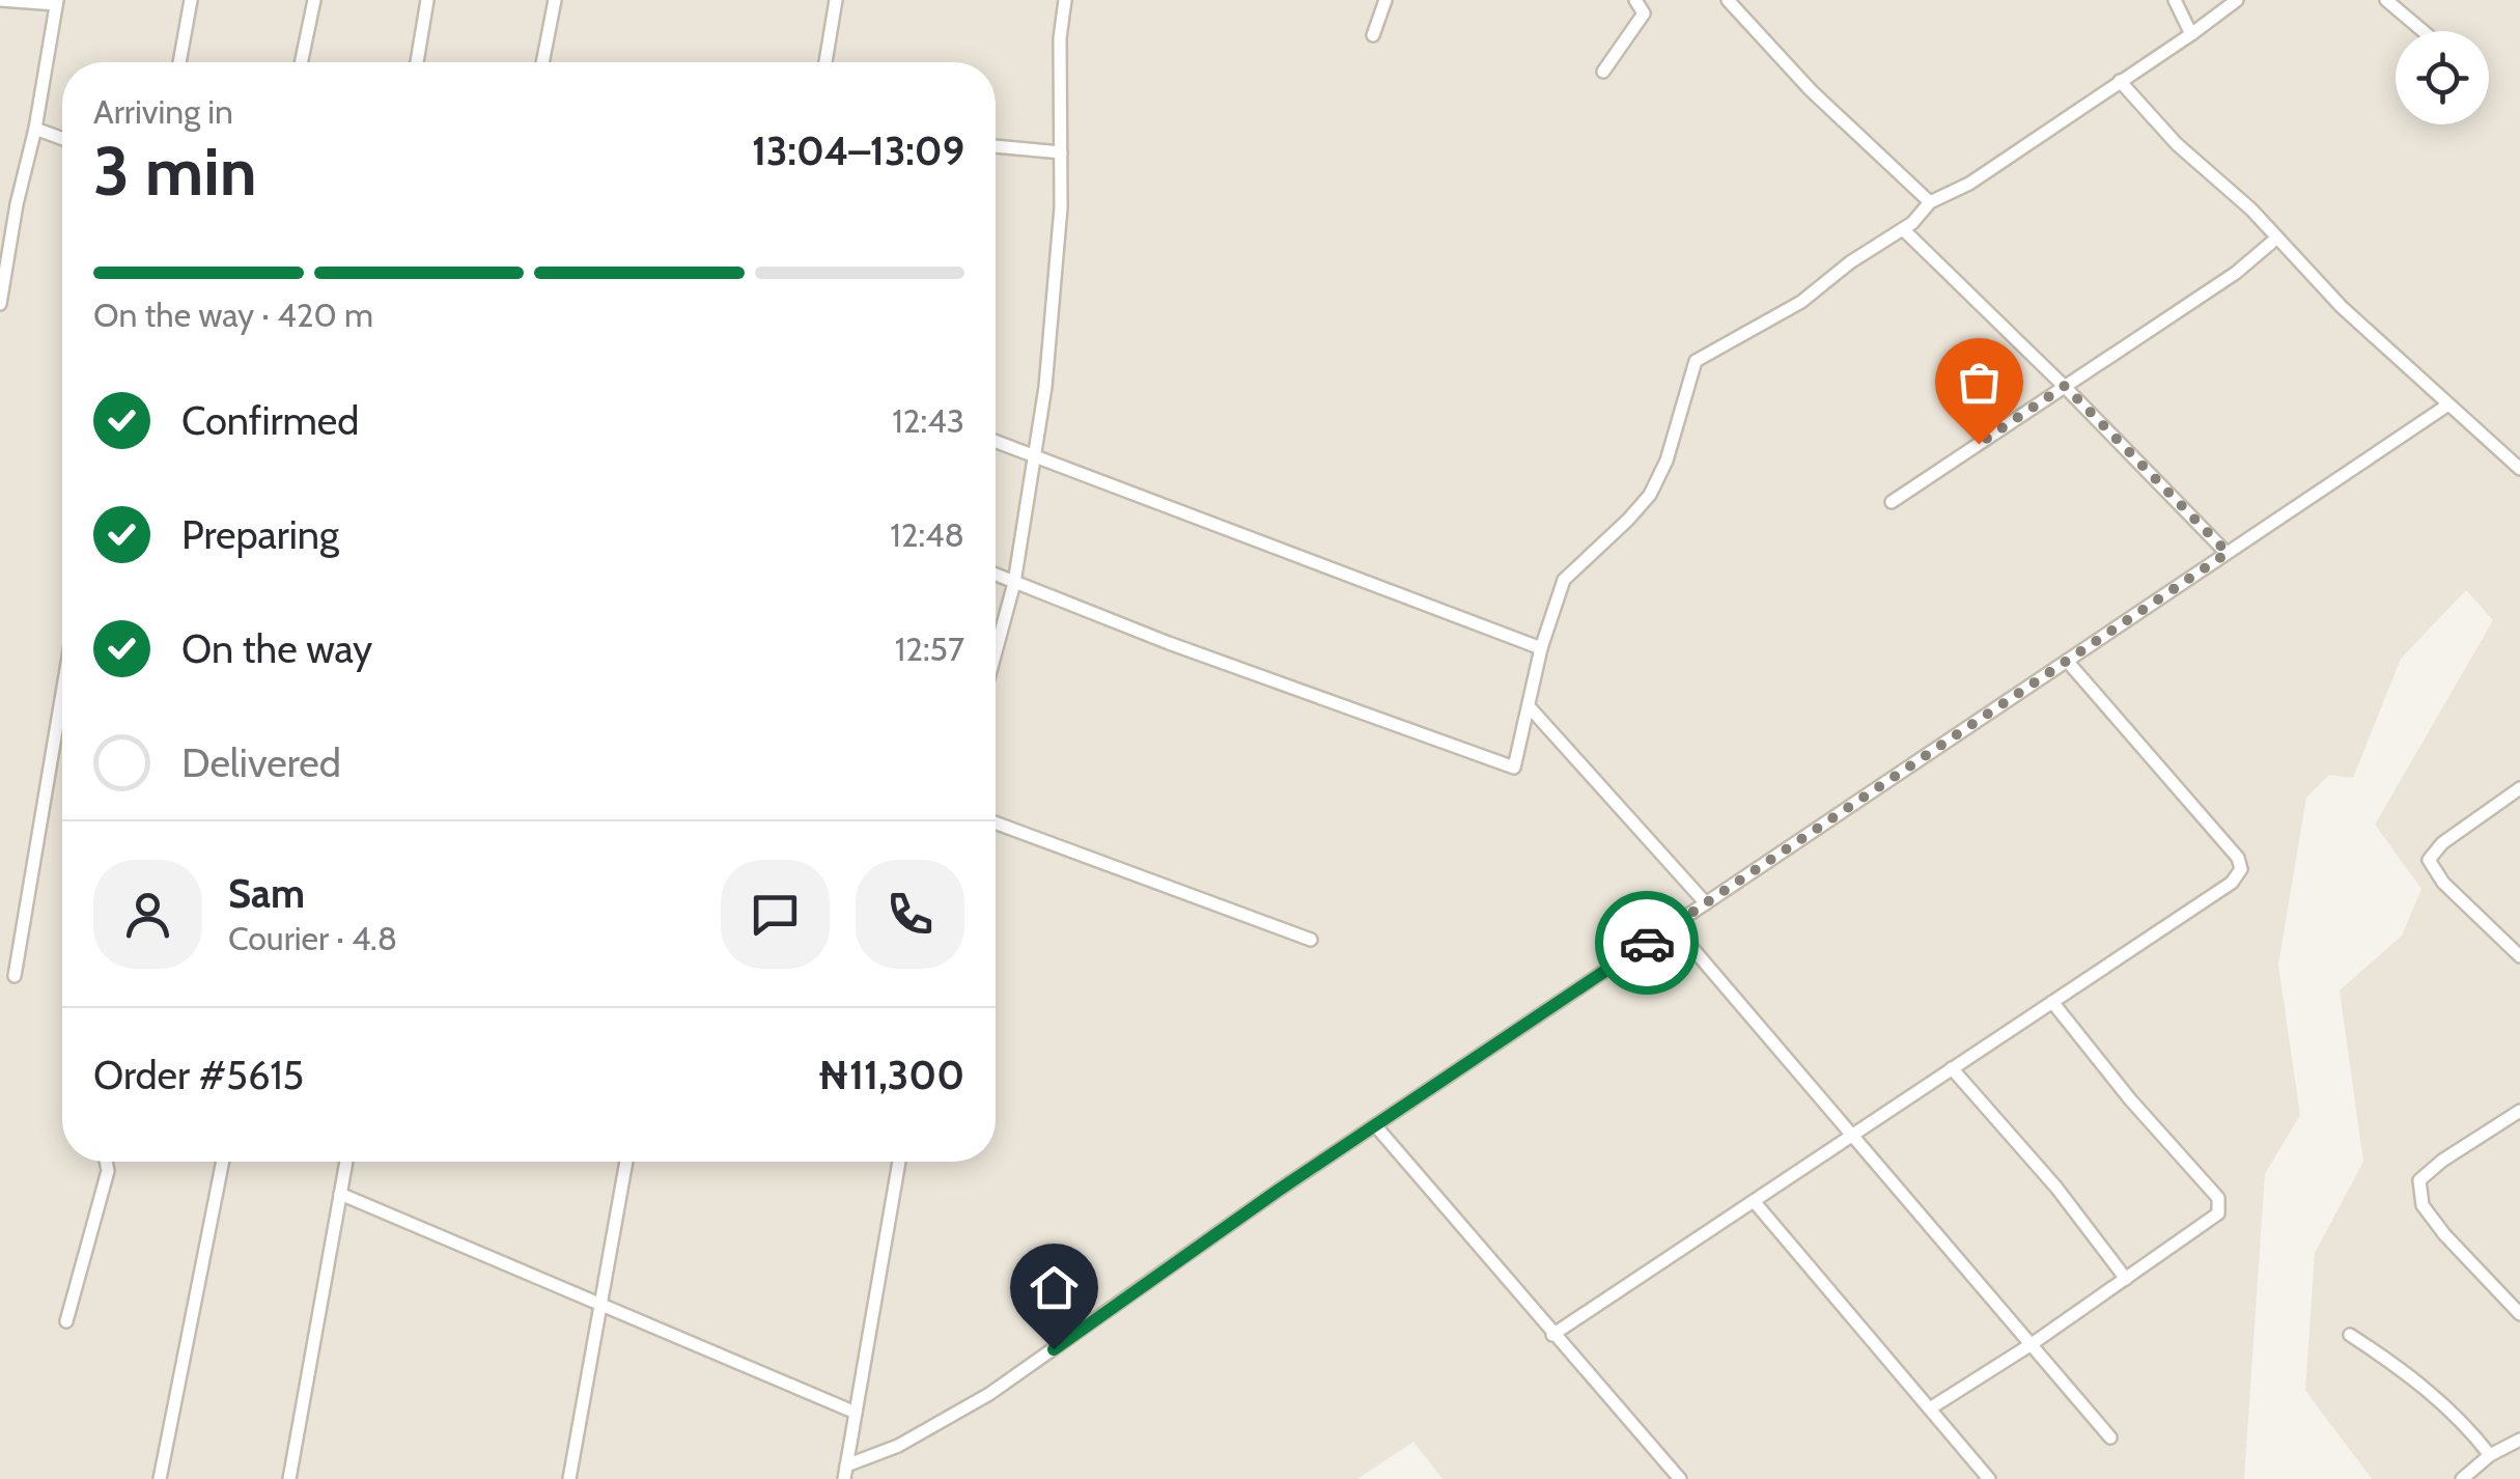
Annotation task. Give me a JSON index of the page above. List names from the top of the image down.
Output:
{
  "page": {
    "heading": ["3 min", "Arriving in", "13:04–13:09"],
    "panel": [
      "Sam",
      "Courier · 4.8",
      "Order #5615",
      "₦11,300"
    ],
    "bar": "On the way · 420 m",
    "list": [
      ["Confirmed", "12:43"],
      ["Preparing", "12:48"],
      ["On the way", "12:57"],
      "Delivered"
    ]
  }
}
